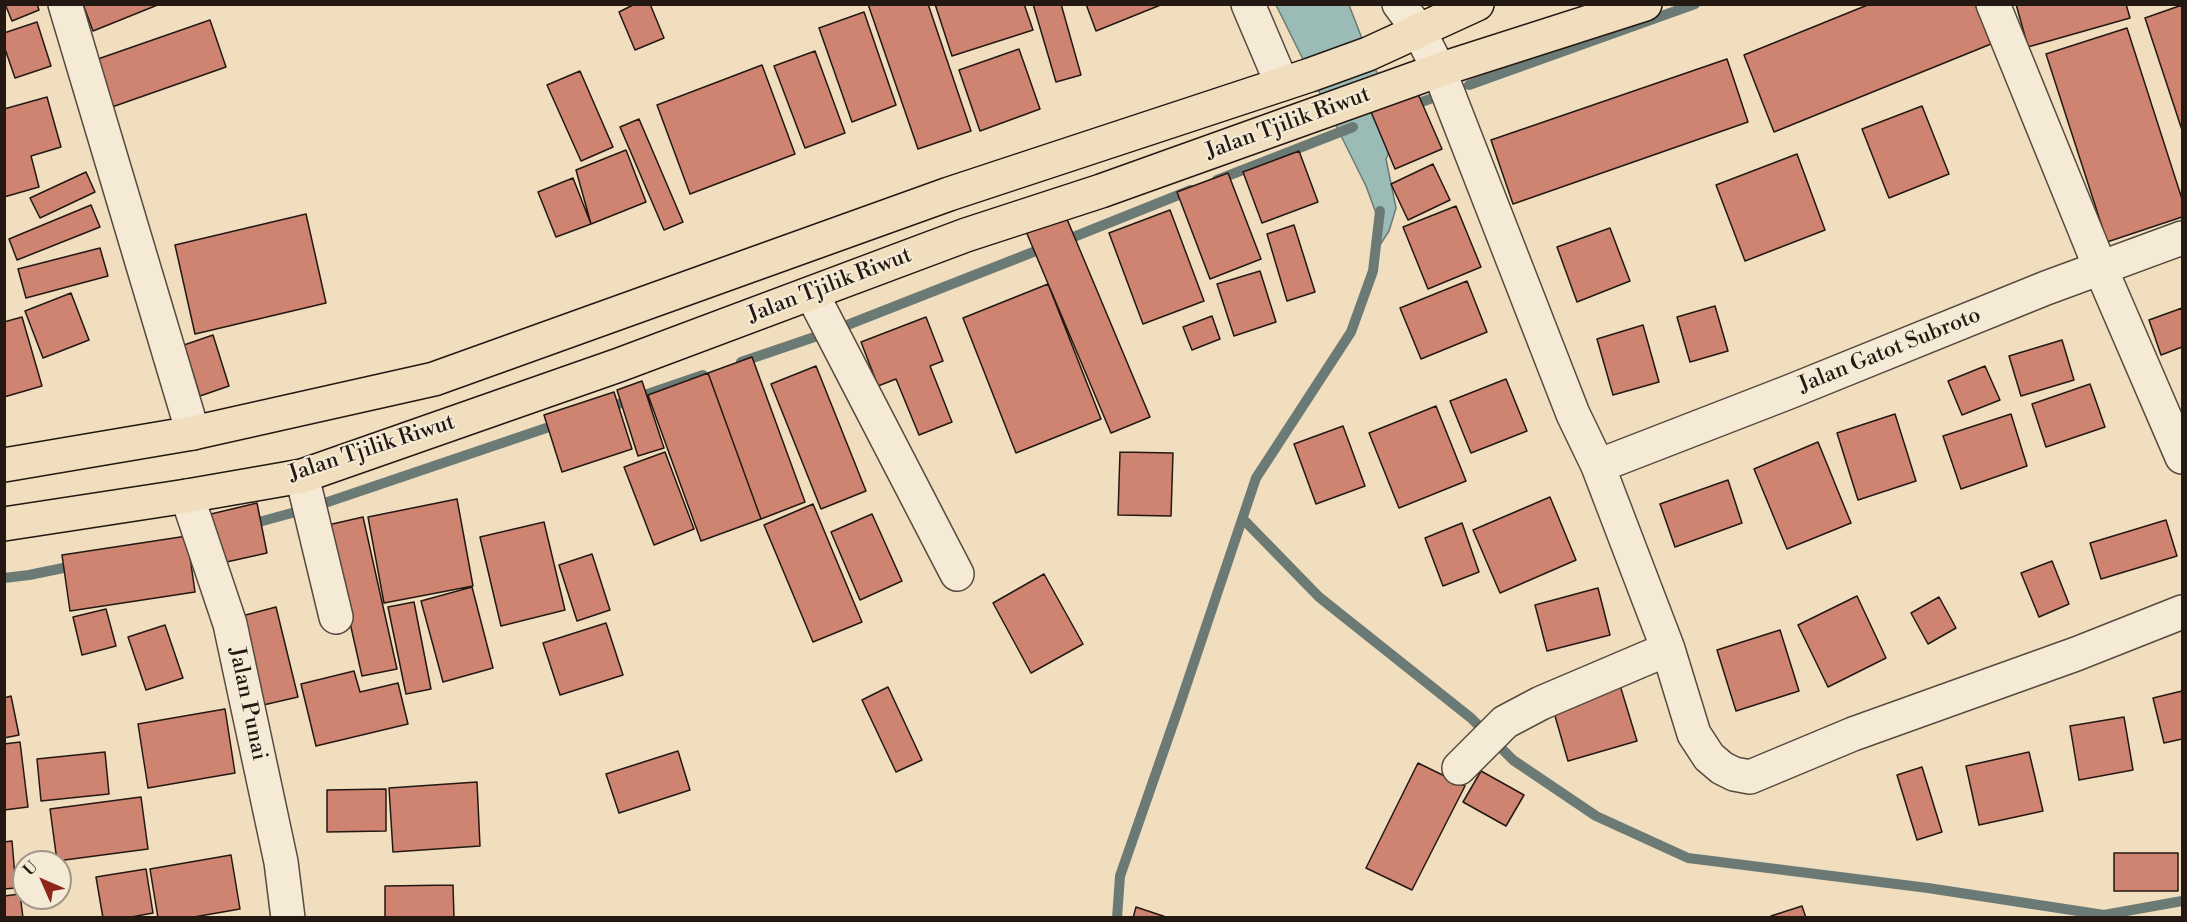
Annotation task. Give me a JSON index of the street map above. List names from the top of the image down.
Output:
{
  "streets": {
    "highway": ["Jalan Tjilik Riwut"],
    "street": ["Jalan Gatot Subroto", "Jalan Punai"]
  },
  "crossings": [
    ["Jalan Tjilik Riwut", "Jalan Punai"]
  ],
  "north": "top left"
}
